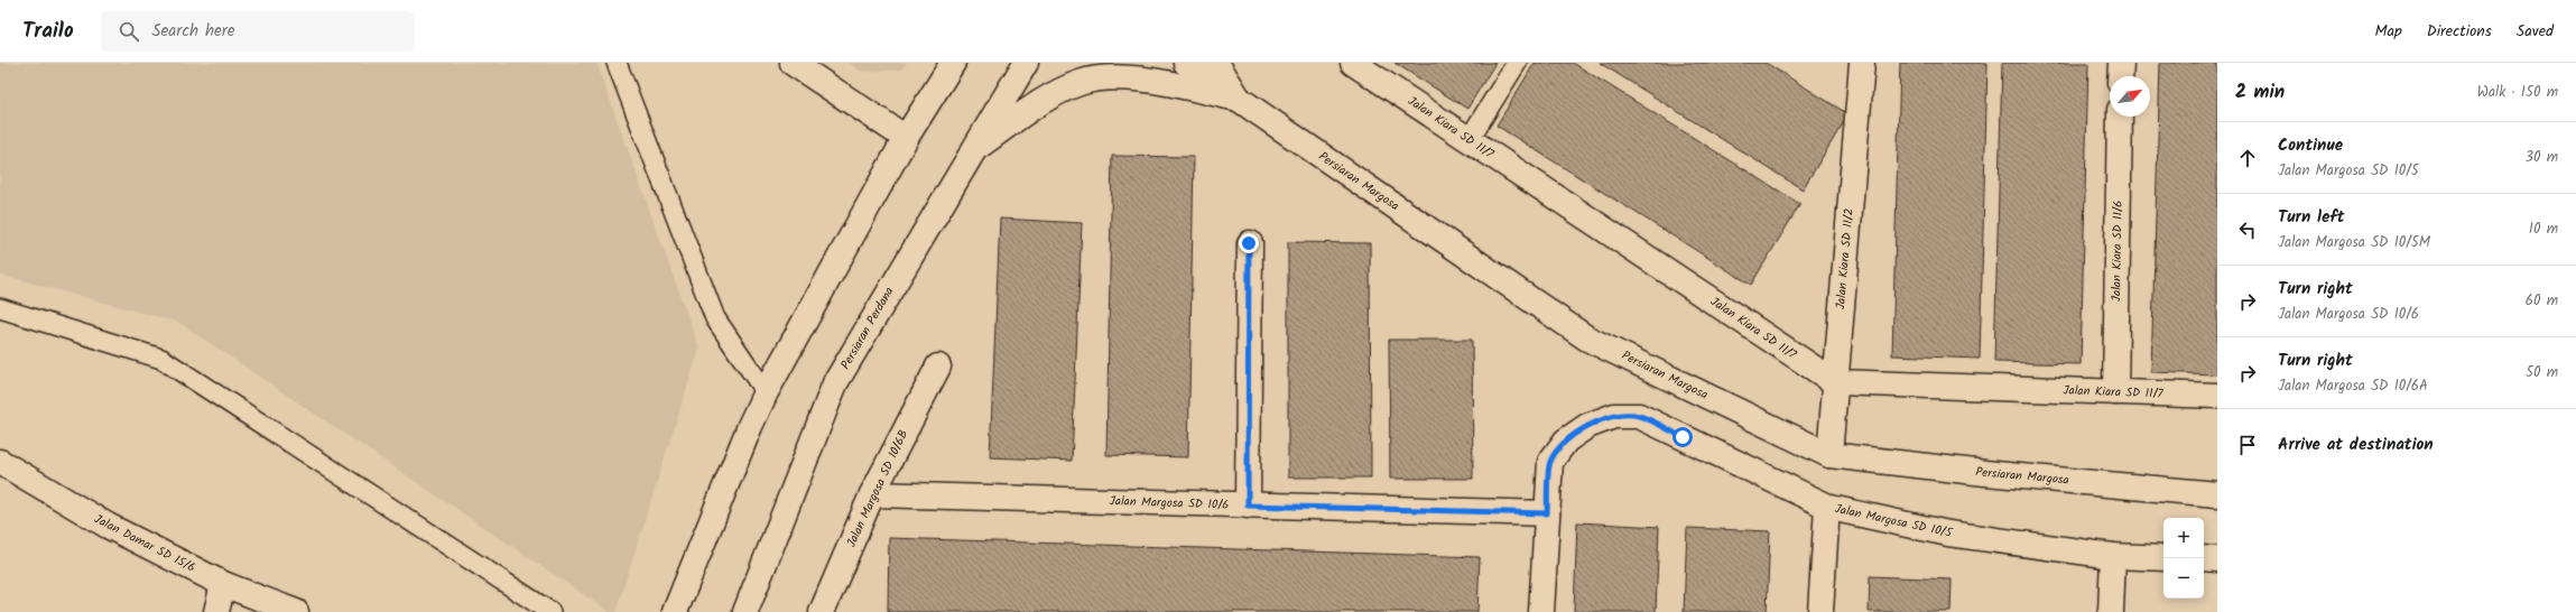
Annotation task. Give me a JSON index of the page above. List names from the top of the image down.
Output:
{
  "streets": {
    "street": [
      "Jalan Kiara SD 11/7",
      "Persiaran Margosa",
      "Jalan Kiara SD 11/6",
      "Jalan Kiara SD 11/2",
      "Persiaran Perdana",
      "Jalan Margosa SD 10/6B",
      "Jalan Margosa SD 10/6",
      "Jalan Margosa SD 10/5",
      "Jalan Damar SD 15/6"
    ]
  },
  "crossings": [
    ["Jalan Kiara SD 11/7", "Jalan Kiara SD 11/6"],
    ["Jalan Kiara SD 11/7", "Jalan Kiara SD 11/2"],
    ["Persiaran Margosa", "Jalan Kiara SD 11/2"],
    ["Jalan Margosa SD 10/6B", "Jalan Margosa SD 10/6"],
    ["Jalan Margosa SD 10/6", "Jalan Margosa SD 10/5"]
  ],
  "north": "top right",
  "page": {
    "header": "Trailo",
    "search": "Search here",
    "nav": ["Map", "Directions", "Saved"],
    "heading": ["2 min", "Walk · 150 m"],
    "list": [
      ["Continue", "Jalan Margosa SD 10/5", "30 m"],
      ["Turn left", "Jalan Margosa SD 10/5M", "10 m"],
      ["Turn right", "Jalan Margosa SD 10/6", "60 m"],
      ["Turn right", "Jalan Margosa SD 10/6A", "50 m"],
      "Arrive at destination"
    ],
    "map_buttons": ["+", "−"]
  }
}
